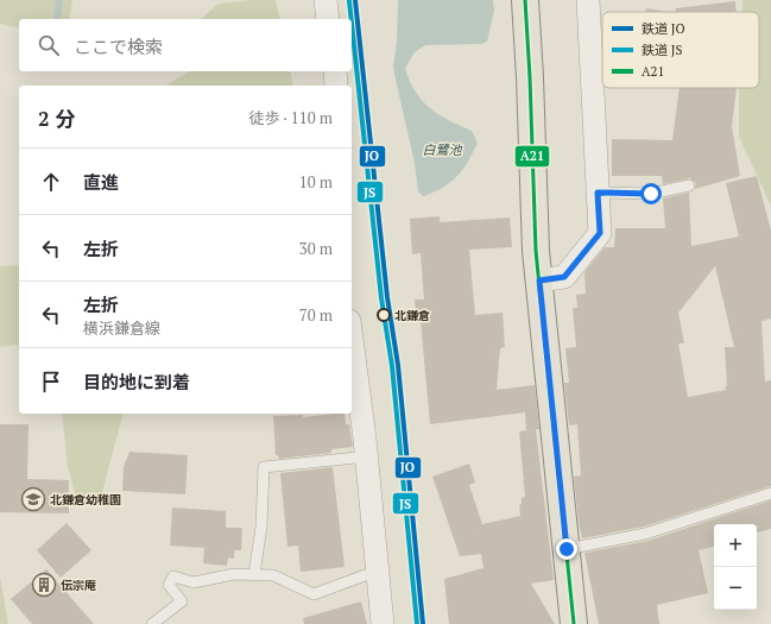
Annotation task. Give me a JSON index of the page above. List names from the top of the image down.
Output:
{
  "water": ["白鷺池"],
  "places": {
    "other": ["北鎌倉"],
    "school or university": ["北鎌倉幼稚園"],
    "building": ["伝宗庵"]
  },
  "lines": ["rail line JO", "transit line A21", "rail line JS"],
  "legend": ["鉄道 JO", "鉄道 JS", "A21"],
  "page": {
    "search": "ここで検索",
    "heading": ["2 分", "徒歩 · 110 m"],
    "list": [
      ["直進", "10 m"],
      ["左折", "30 m"],
      ["左折", "横浜鎌倉線", "70 m"],
      "目的地に到着"
    ],
    "map_buttons": ["+", "−"]
  }
}
